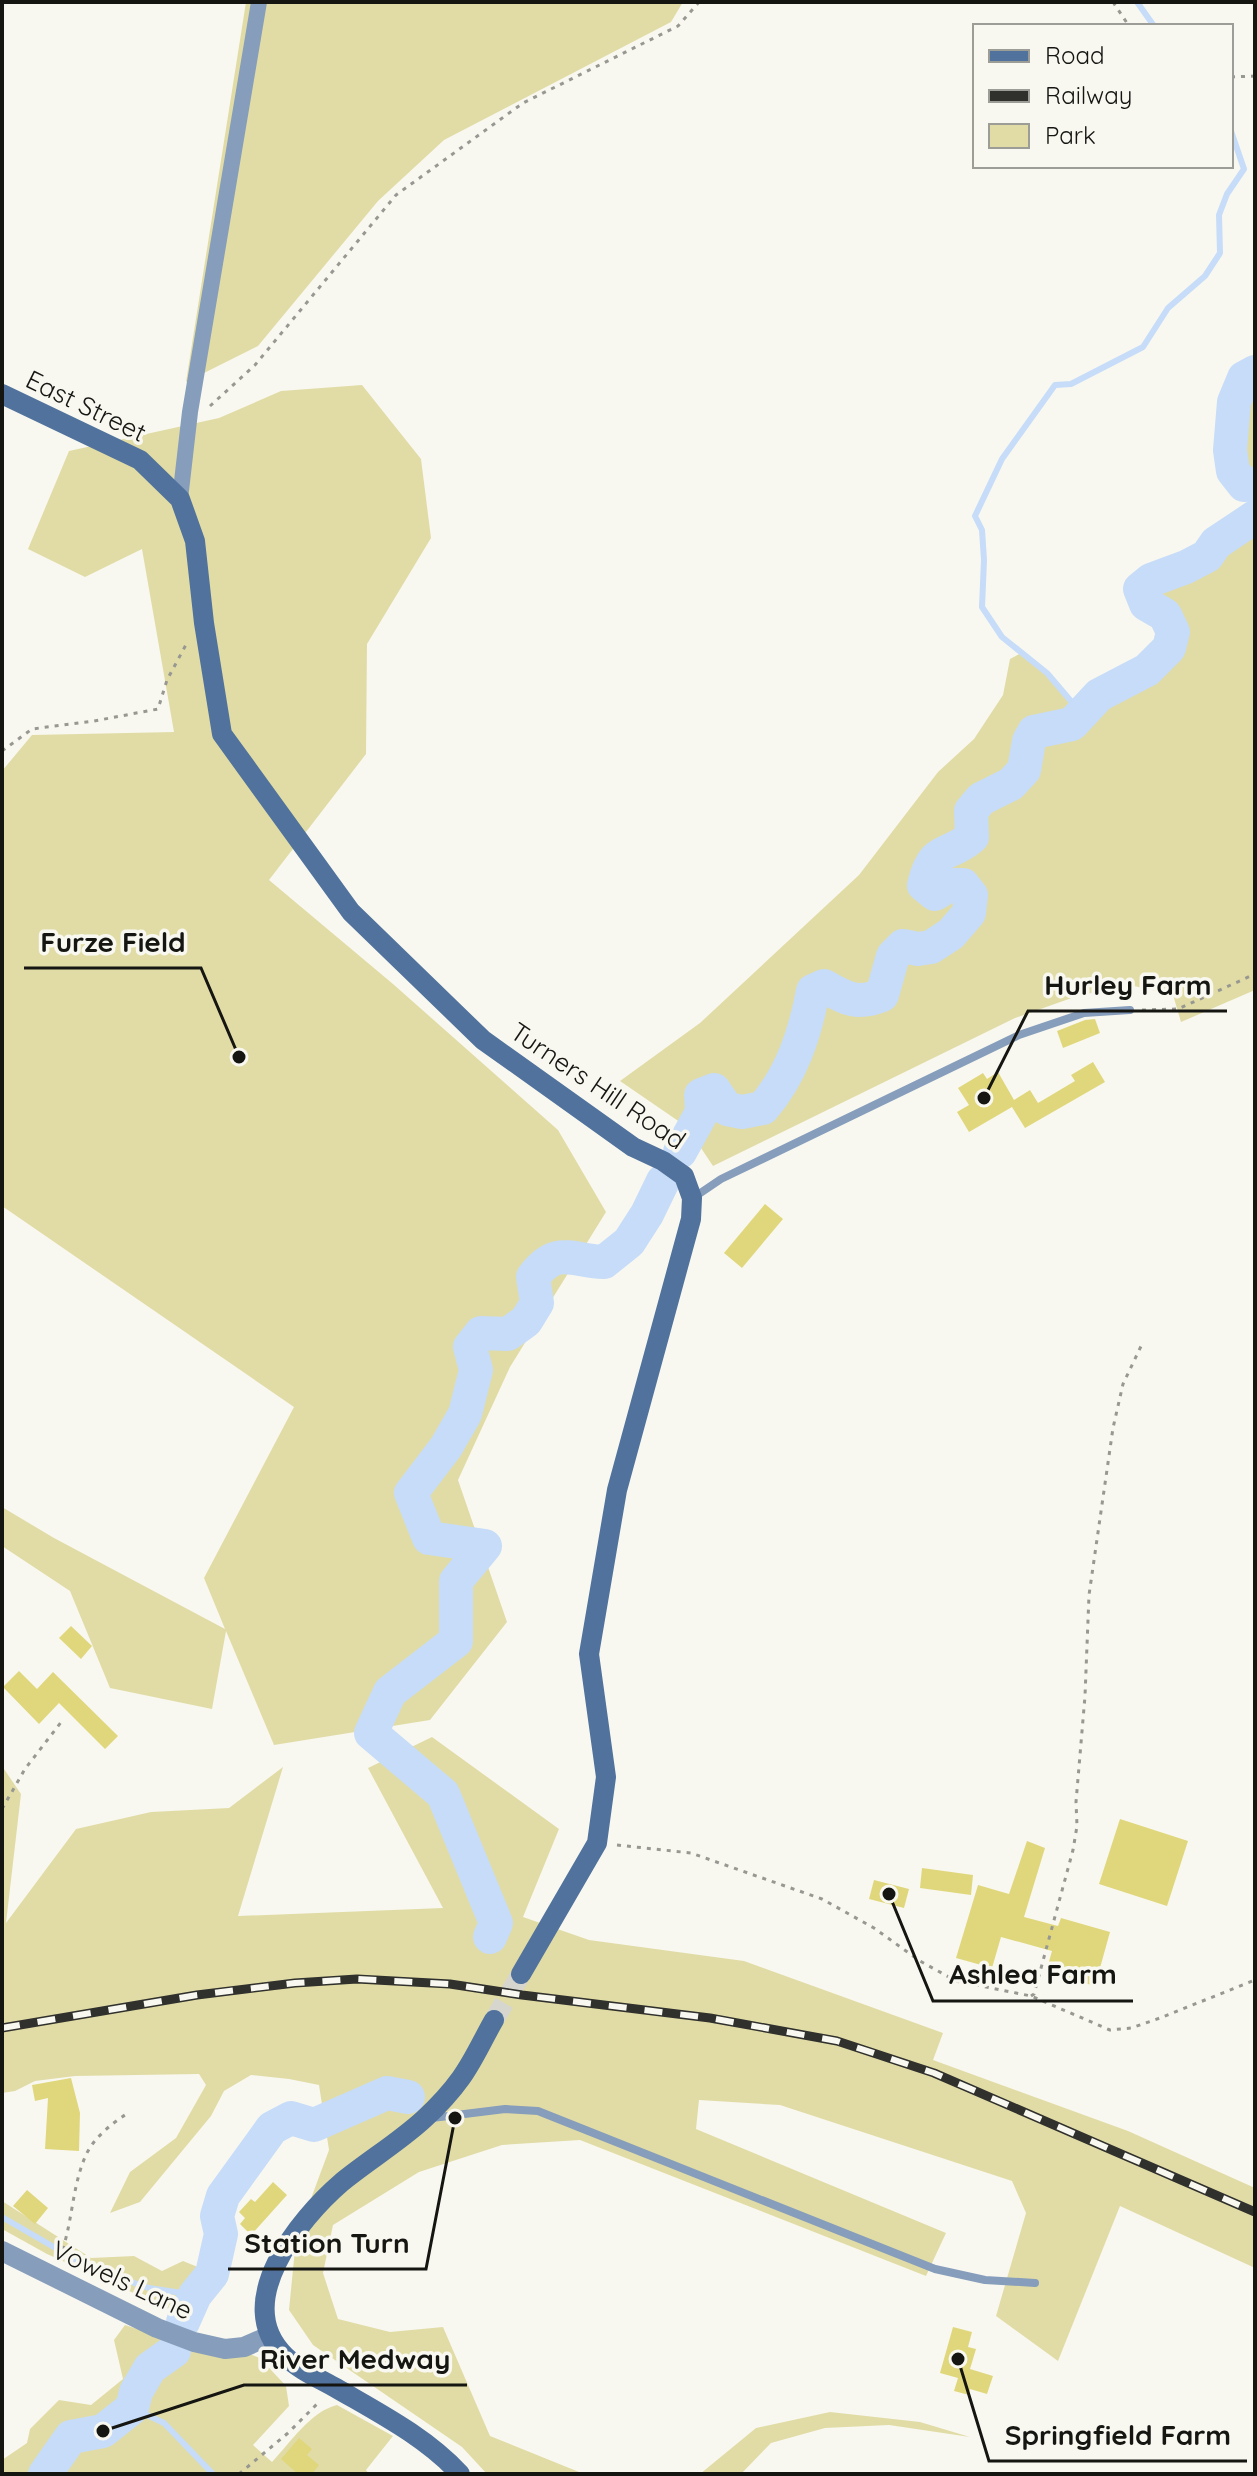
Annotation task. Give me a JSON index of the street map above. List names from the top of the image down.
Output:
{
  "streets": {
    "main road": ["East Street", "Turners Hill Road"],
    "street": ["Vowels Lane"]
  },
  "crossings": [
    ["East Street", "Turners Hill Road"]
  ],
  "places": [
    "Furze Field",
    "Hurley Farm",
    "Ashlea Farm",
    "Station Turn",
    "Springfield Farm",
    "River Medway"
  ],
  "legend": ["Road", "Railway", "Park"]
}
